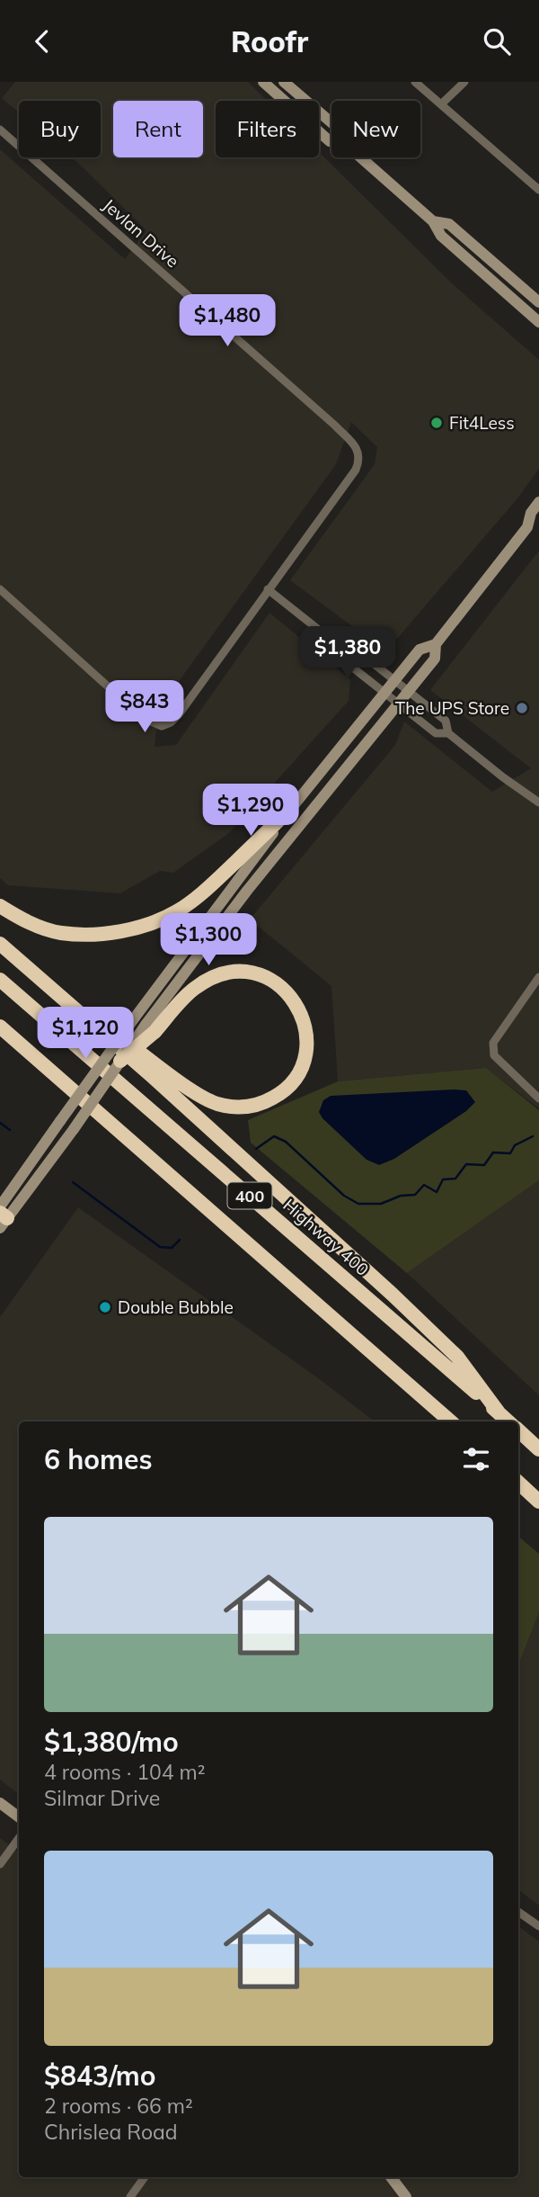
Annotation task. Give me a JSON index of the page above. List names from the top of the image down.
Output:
{
  "streets": {
    "highway": ["400", "Highway 400"],
    "street": ["Jevlan Drive"]
  },
  "places": ["Fit4Less", "The UPS Store", "Double Bubble"],
  "page": {
    "header": "Roofr",
    "chip": [
      "Buy",
      "Rent",
      "Filters",
      "New"
    ],
    "price": [
      "$1,480",
      "$1,380",
      "$843",
      "$1,290",
      "$1,300",
      "$1,120"
    ],
    "heading": "6 homes",
    "list": [
      {
        "name": "$1,380/mo",
        "note": "4 rooms · 104 m² · Silmar Drive"
      },
      {
        "name": "$843/mo",
        "note": "2 rooms · 66 m² · Chrislea Road"
      }
    ]
  }
}
